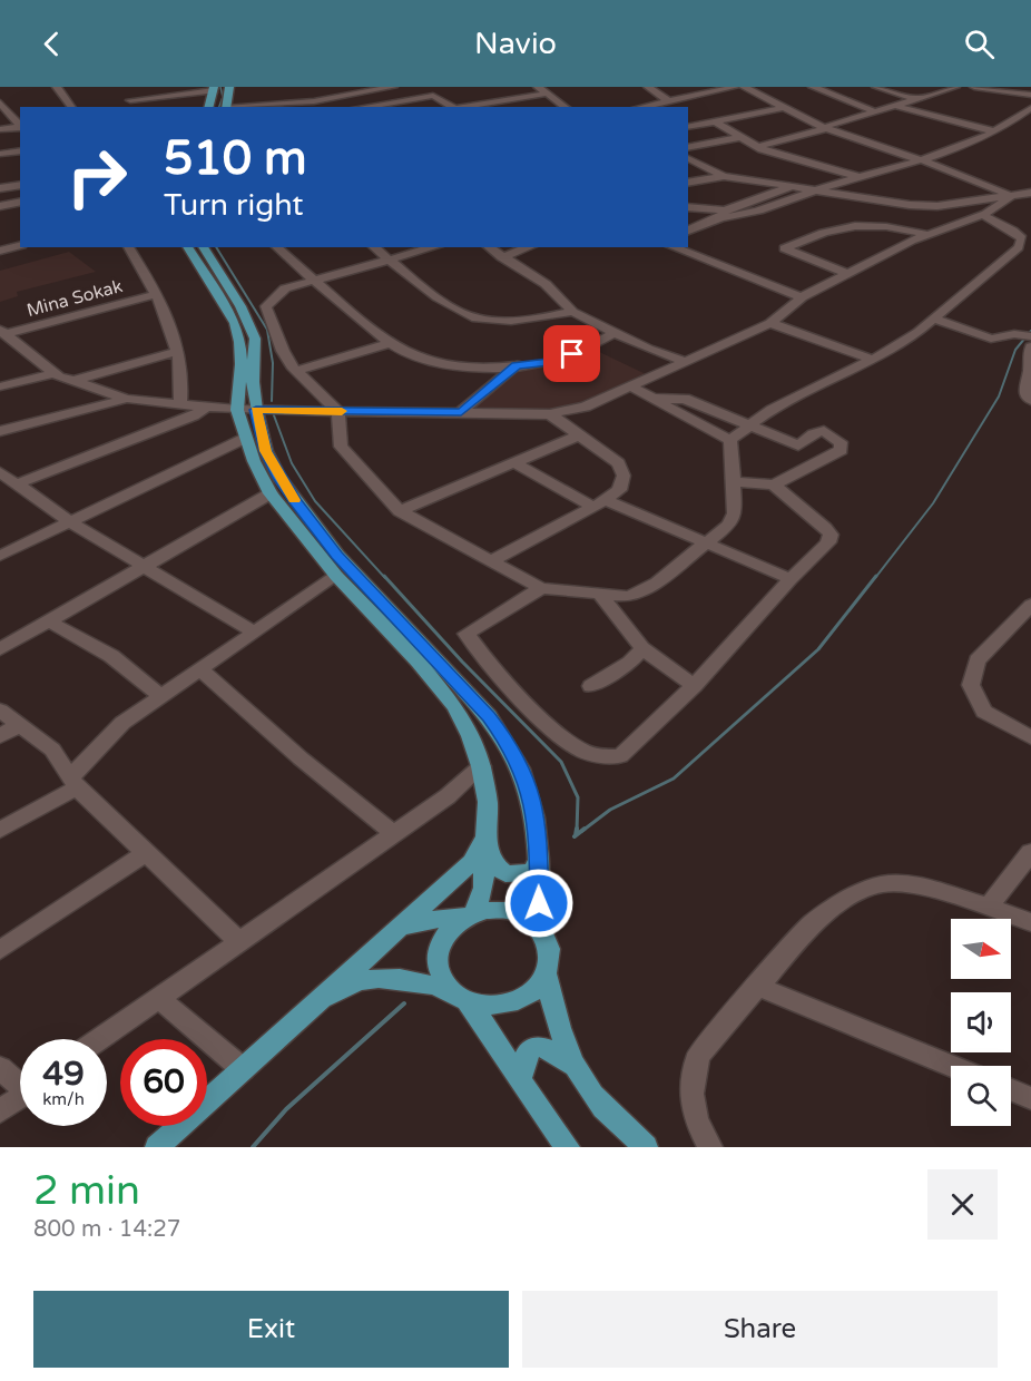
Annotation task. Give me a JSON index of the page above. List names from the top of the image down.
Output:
{
  "streets": {
    "street": ["Mina Sokak"]
  },
  "north": "right",
  "page": {
    "header": "Navio",
    "turn": ["510 m", "Turn right"],
    "speed": "49 km/h",
    "limit": "60",
    "heading": ["2 min", "800 m · 14:27"],
    "buttons": ["Exit", "Share"]
  }
}
